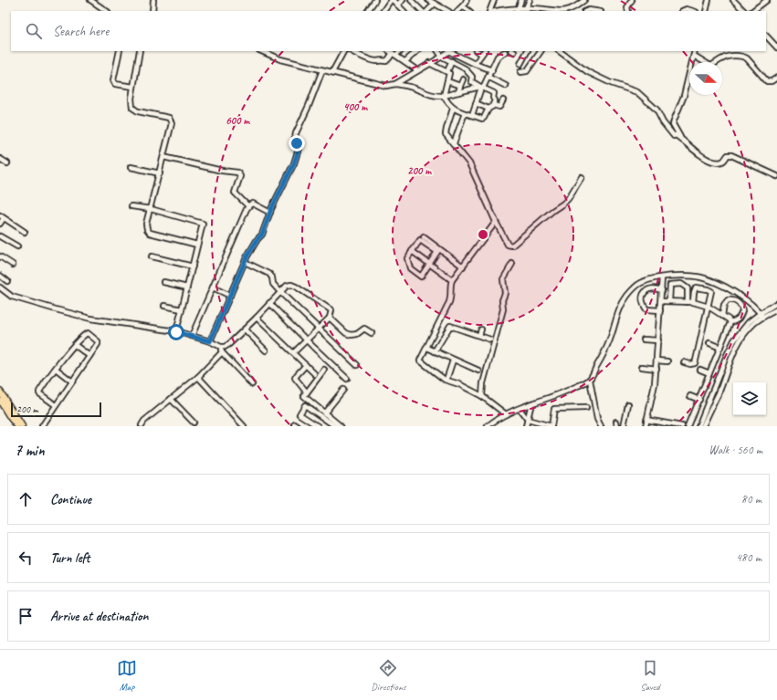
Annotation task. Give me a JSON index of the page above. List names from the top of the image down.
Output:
{
  "scale_bar": "200 m",
  "north": "right",
  "page": {
    "search": "Search here",
    "scale": "200 m",
    "heading": ["7 min", "Walk · 560 m"],
    "list": [
      ["Continue", "80 m"],
      ["Turn left", "480 m"],
      "Arrive at destination"
    ],
    "nav": ["Map", "Directions", "Saved"]
  },
  "rings": ["400 m", "600 m", "200 m"]
}
